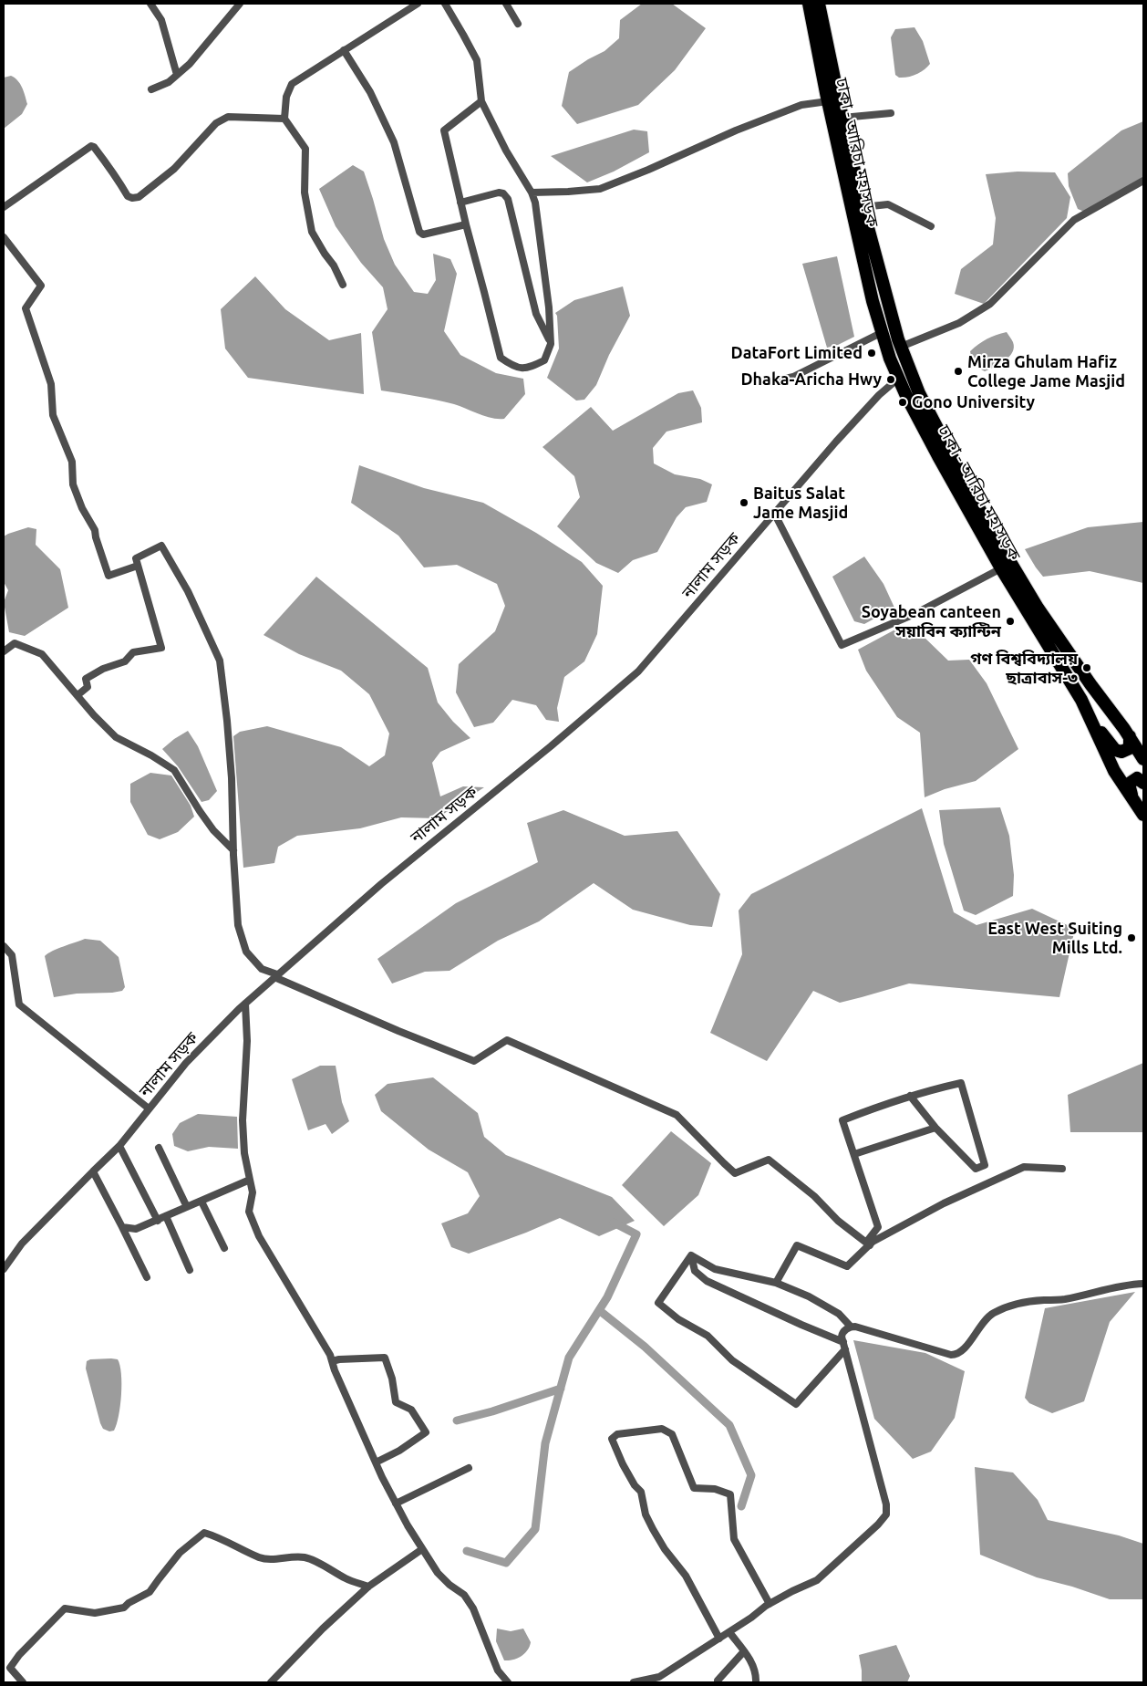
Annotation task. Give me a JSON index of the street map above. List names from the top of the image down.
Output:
{
  "streets": {
    "highway": ["ঢাকা - আরিচা মহাসড়ক"],
    "street": ["নালাম সড়ক"]
  },
  "crossings": [
    ["ঢাকা - আরিচা মহাসড়ক", "নালাম সড়ক"]
  ],
  "places": [
    "DataFort Limited",
    "Mirza Ghulam Hafiz College Jame Masjid",
    "Dhaka-Aricha Hwy",
    "Gono University",
    "Baitus Salat Jame Masjid",
    "Soyabean canteen সয়াবিন ক্যান্টিন",
    "গণ বিশ্ববিদ্যালয় ছাত্রাবাস-৩",
    "East West Suiting Mills Ltd."
  ]
}
